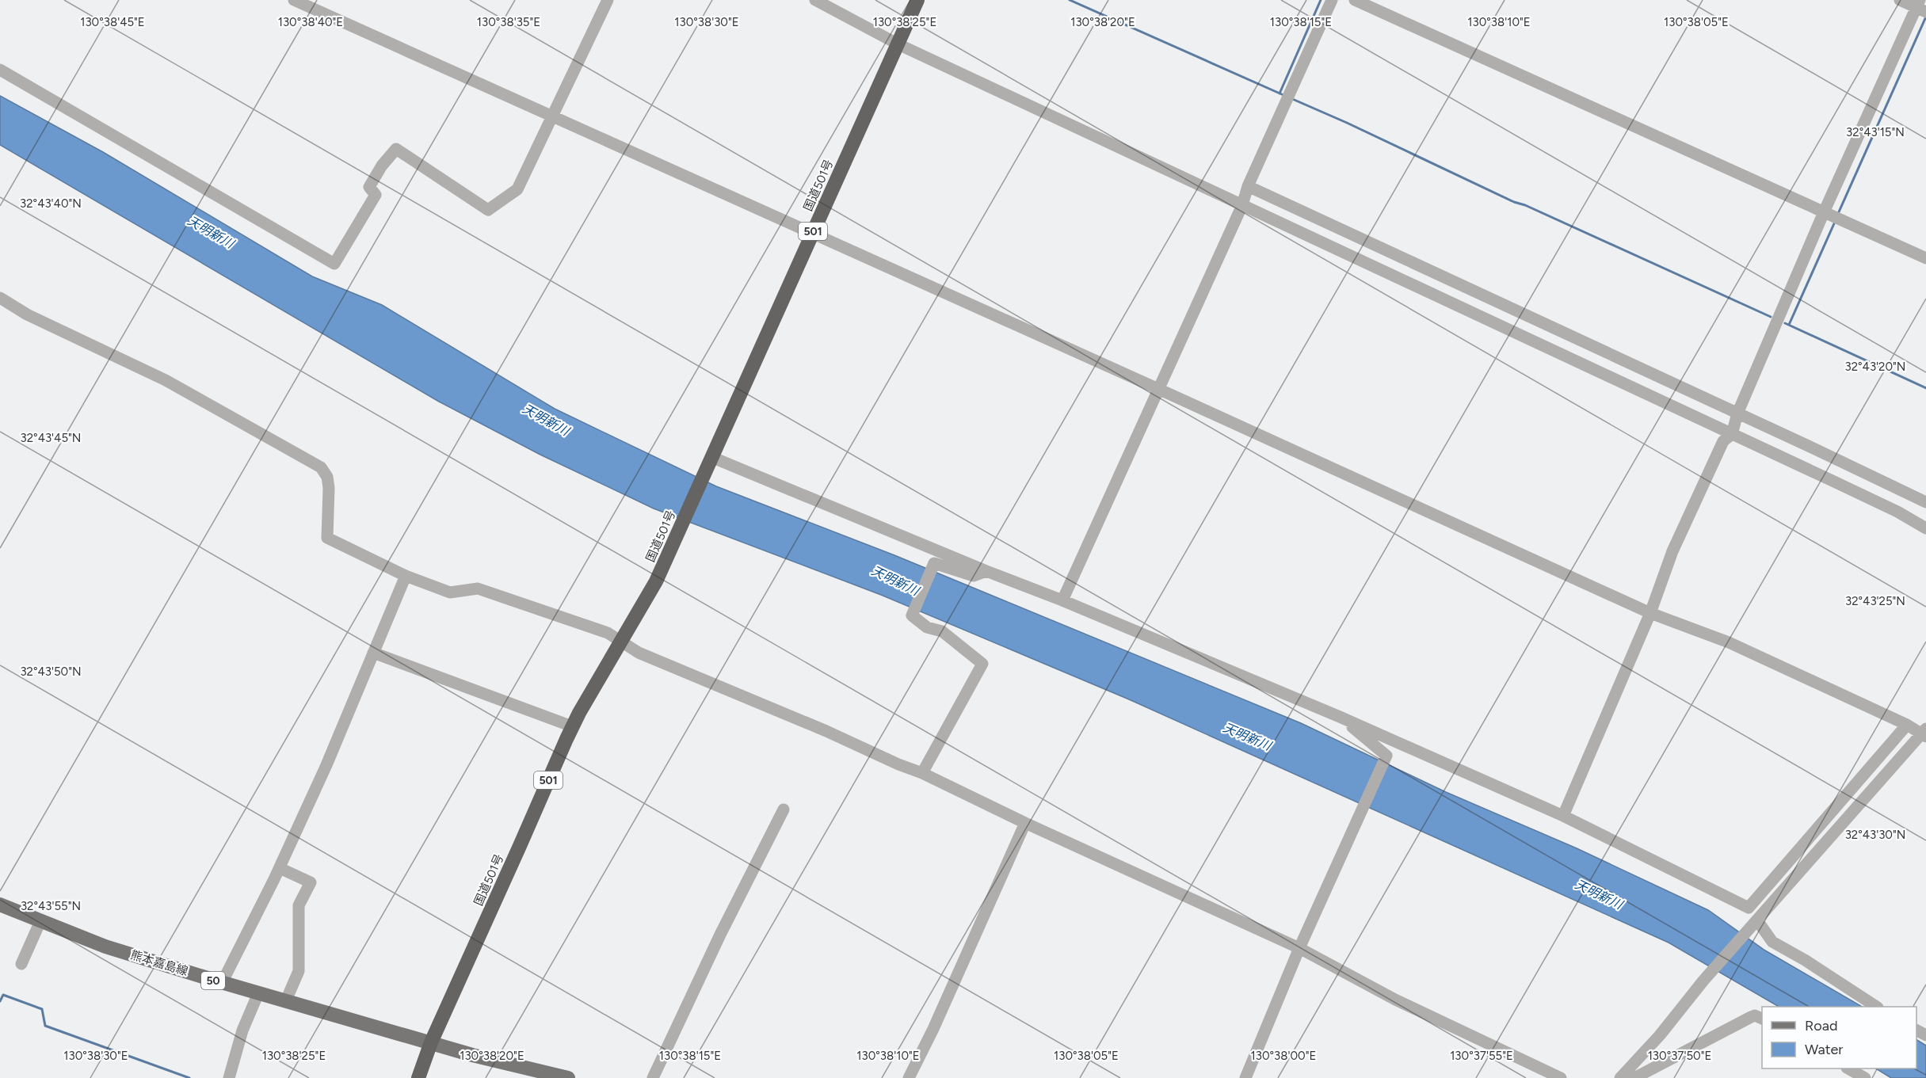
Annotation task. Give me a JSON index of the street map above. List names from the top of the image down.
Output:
{
  "streets": {
    "highway": ["国道501号", "501"],
    "main road": ["熊本嘉島線", "50"]
  },
  "crossings": [
    ["国道501号", "熊本嘉島線"]
  ],
  "water": ["天明新川"],
  "legend": ["Road", "Water"],
  "coordinates": [
    "130°38'45\"E",
    "130°38'40\"E",
    "130°38'30\"E",
    "130°38'25\"E",
    "130°38'20\"E",
    "130°38'15\"E",
    "130°38'10\"E",
    "130°38'05\"E",
    "130°38'35\"E",
    "32°43'15\"N",
    "32°43'40\"N",
    "32°43'20\"N",
    "32°43'45\"N",
    "32°43'25\"N",
    "32°43'50\"N",
    "32°43'30\"N",
    "32°43'55\"N",
    "130°38'00\"E",
    "130°37'55\"E",
    "130°37'50\"E"
  ]
}
